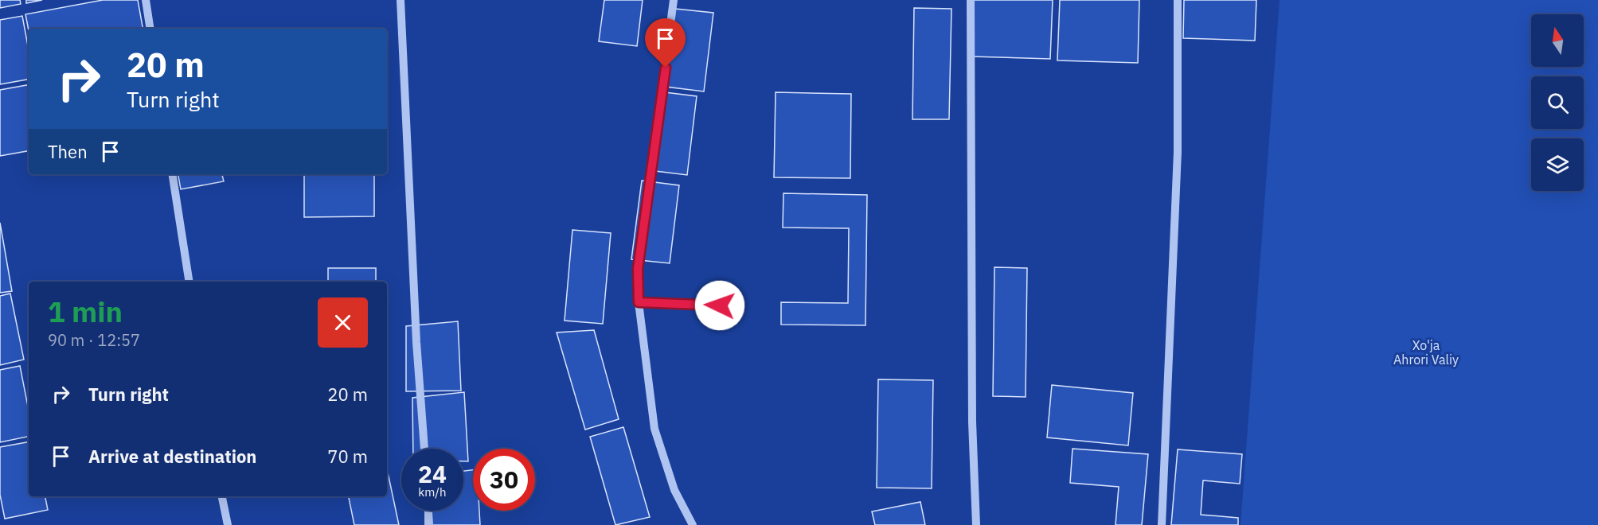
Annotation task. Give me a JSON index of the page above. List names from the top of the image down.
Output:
{
  "parks": ["Xo'ja Ahrori Valiy"],
  "north": "top",
  "page": {
    "turn": ["20 m", "Turn right"],
    "then": "Then",
    "heading": ["1 min", "90 m · 12:57"],
    "list": [
      {
        "name": "Turn right",
        "value": "20 m"
      },
      {
        "name": "Arrive at destination",
        "value": "70 m"
      }
    ],
    "speed": "24 km/h",
    "limit": "30"
  }
}
